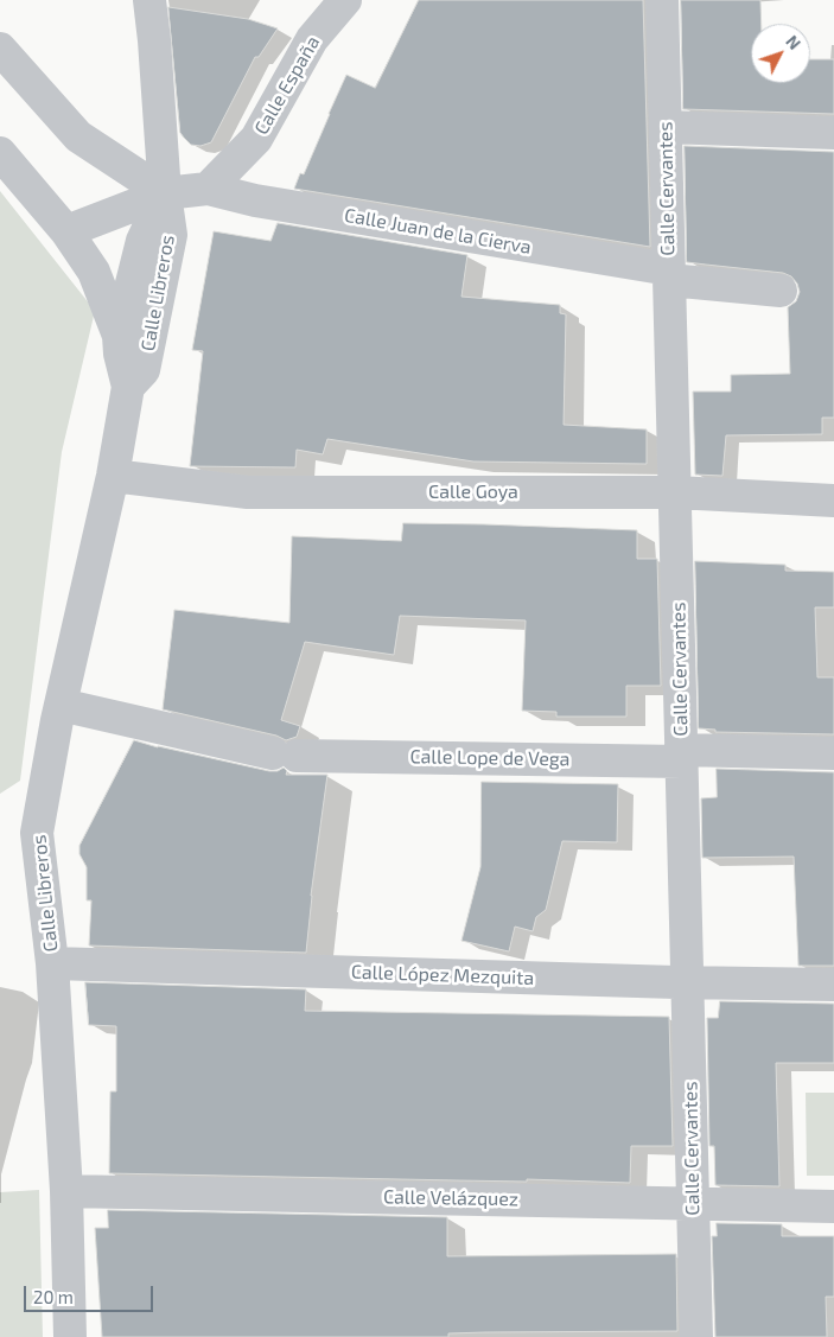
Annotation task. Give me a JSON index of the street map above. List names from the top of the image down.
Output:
{
  "streets": {
    "street": [
      "Calle España",
      "Calle Cervantes",
      "Calle Juan de la Cierva",
      "Calle Libreros",
      "Calle Goya",
      "Calle Lope de Vega",
      "Calle López Mezquita",
      "Calle Velázquez"
    ]
  },
  "crossings": [
    ["Calle España", "Calle Juan de la Cierva"],
    ["Calle Cervantes", "Calle Juan de la Cierva"],
    ["Calle Cervantes", "Calle Goya"],
    ["Calle Cervantes", "Calle Lope de Vega"],
    ["Calle Cervantes", "Calle López Mezquita"],
    ["Calle Cervantes", "Calle Velázquez"],
    ["Calle Libreros", "Calle Goya"],
    ["Calle Libreros", "Calle Lope de Vega"],
    ["Calle Libreros", "Calle López Mezquita"],
    ["Calle Libreros", "Calle Velázquez"]
  ],
  "scale_bar": "20 m",
  "north": "top right"
}
